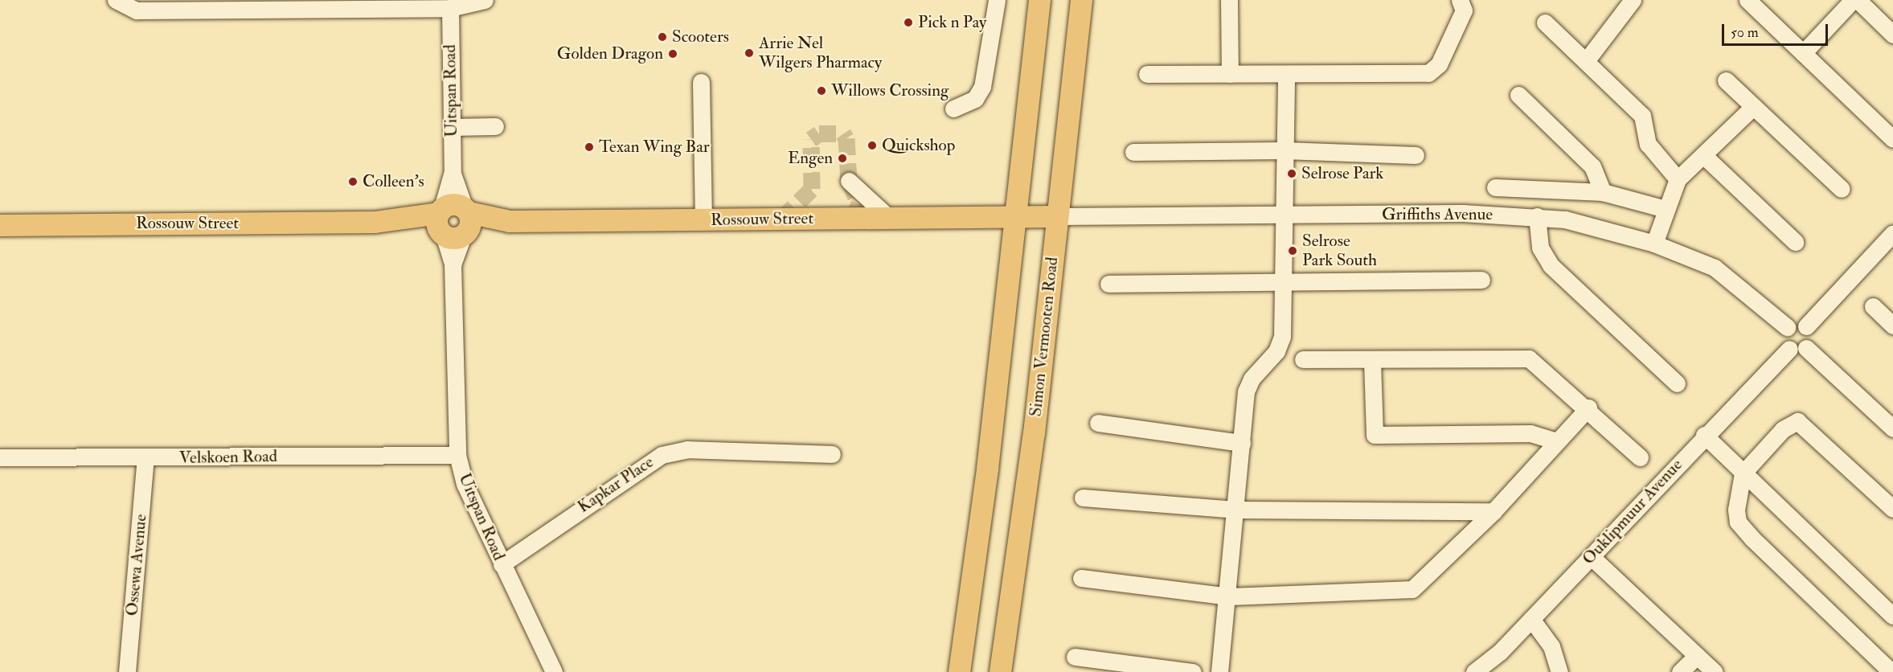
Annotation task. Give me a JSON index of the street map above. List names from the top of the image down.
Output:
{
  "streets": {
    "main road": ["Rossouw Street", "Simon Vermooten Road"],
    "street": [
      "Uitspan Road",
      "Griffiths Avenue",
      "Velskoen Road",
      "Kapkar Place",
      "Ouklipmuur Avenue",
      "Ossewa Avenue"
    ]
  },
  "crossings": [
    ["Uitspan Road", "Rossouw Street"],
    ["Uitspan Road", "Velskoen Road"],
    ["Uitspan Road", "Kapkar Place"],
    ["Griffiths Avenue", "Rossouw Street"],
    ["Griffiths Avenue", "Simon Vermooten Road"],
    ["Griffiths Avenue", "Ouklipmuur Avenue"],
    ["Rossouw Street", "Simon Vermooten Road"],
    ["Velskoen Road", "Ossewa Avenue"]
  ],
  "places": [
    "Pick n Pay",
    "Scooters",
    "Arrie Nel Wilgers Pharmacy",
    "Golden Dragon",
    "Willows Crossing",
    "Quickshop",
    "Texan Wing Bar",
    "Engen",
    "Selrose Park",
    "Colleen's",
    "Selrose Park South"
  ],
  "scale_bar": "50 m"
}
